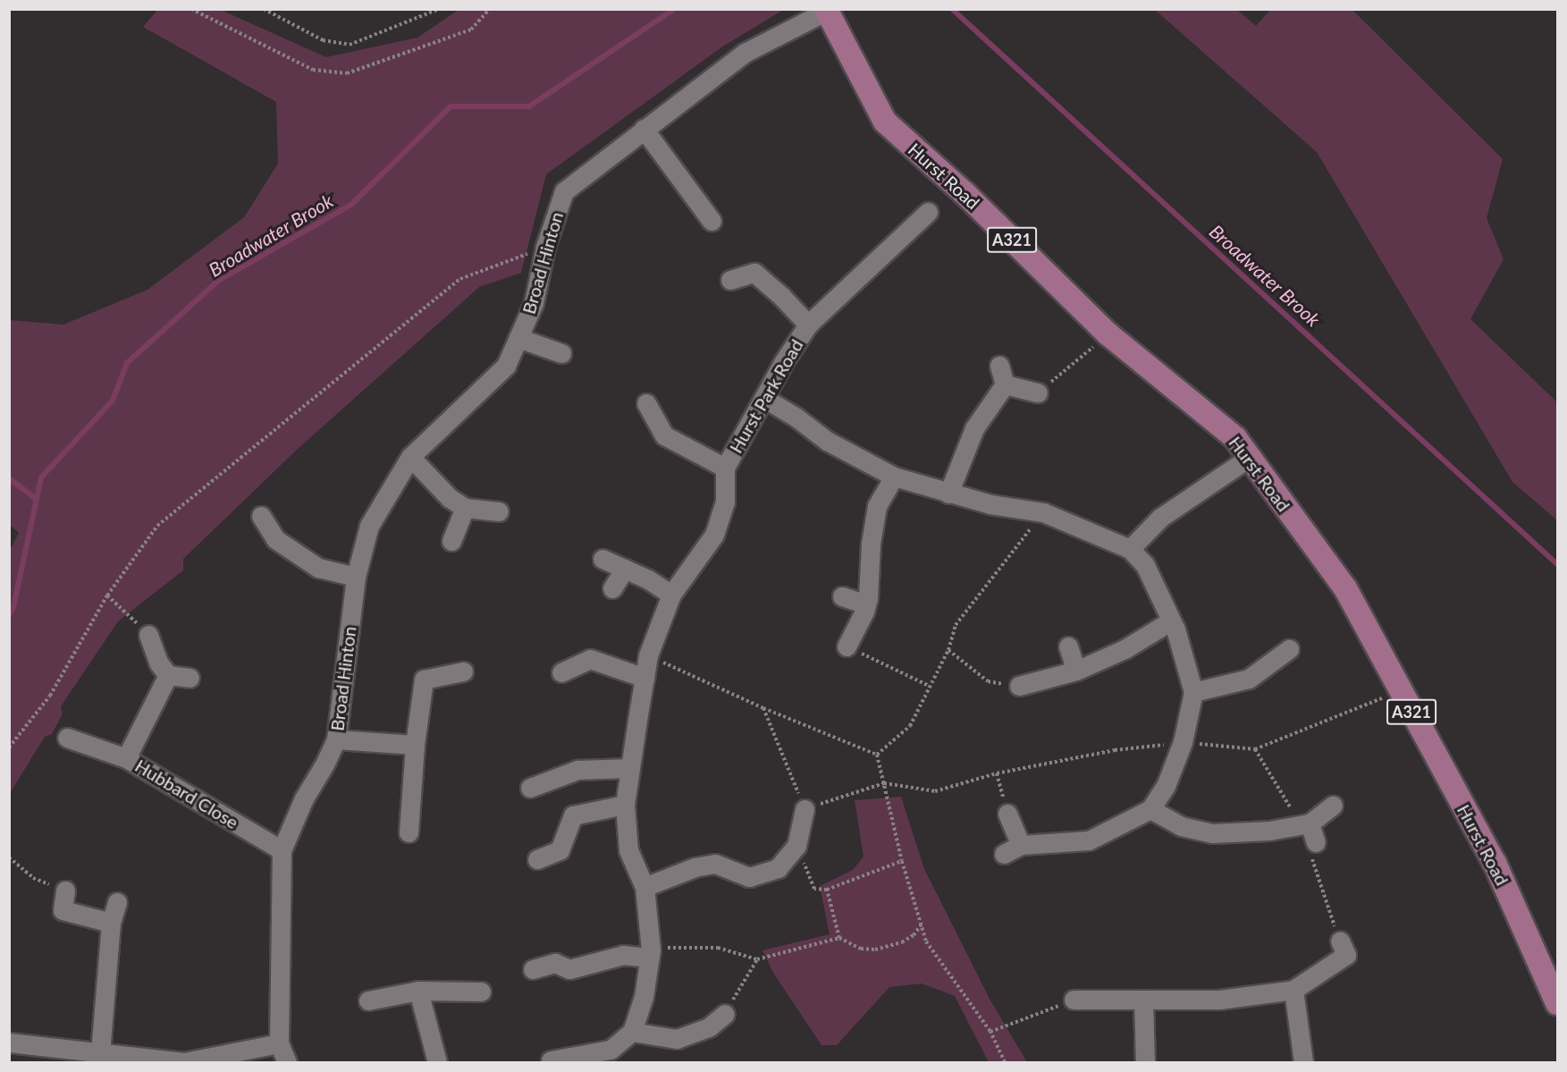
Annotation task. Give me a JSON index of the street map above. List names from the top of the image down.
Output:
{
  "streets": {
    "main road": ["Hurst Road", "A321"],
    "street": ["Broad Hinton", "Hurst Park Road", "Hubbard Close"]
  },
  "crossings": [
    ["Hurst Road", "Broad Hinton"],
    ["Broad Hinton", "Hubbard Close"]
  ],
  "water": ["Broadwater Brook"]
}
